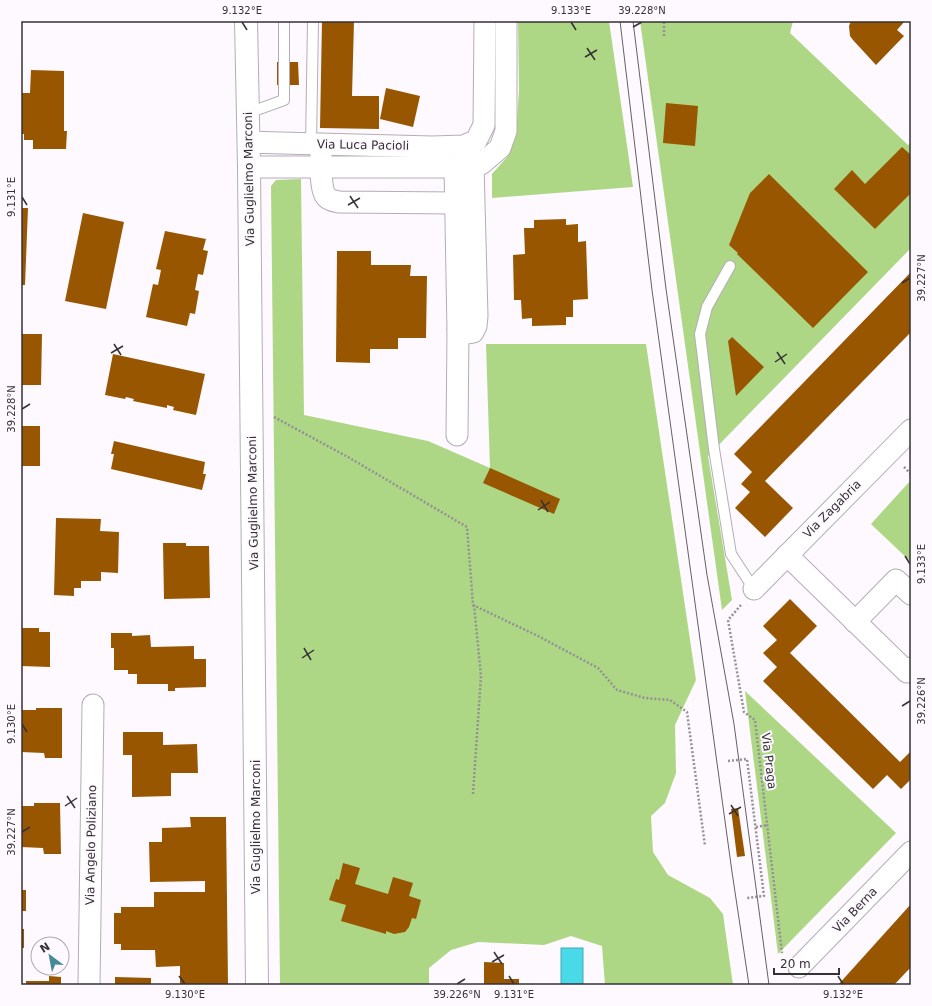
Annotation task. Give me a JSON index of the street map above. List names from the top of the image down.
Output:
{
  "streets": {
    "main road": ["Via Guglielmo Marconi"],
    "street": [
      "Via Luca Pacioli",
      "Via Zagabria",
      "Via Angelo Poliziano",
      "Via Berna"
    ],
    "path": ["Via Praga"]
  },
  "crossings": [
    ["Via Luca Pacioli", "Via Guglielmo Marconi"],
    ["Via Zagabria", "Via Praga"]
  ],
  "scale_bar": "20 m",
  "north": "top left",
  "coordinates": [
    "9.132°E",
    "9.133°E",
    "39.228°N",
    "9.131°E",
    "39.227°N",
    "39.226°N",
    "9.130°E"
  ]
}
